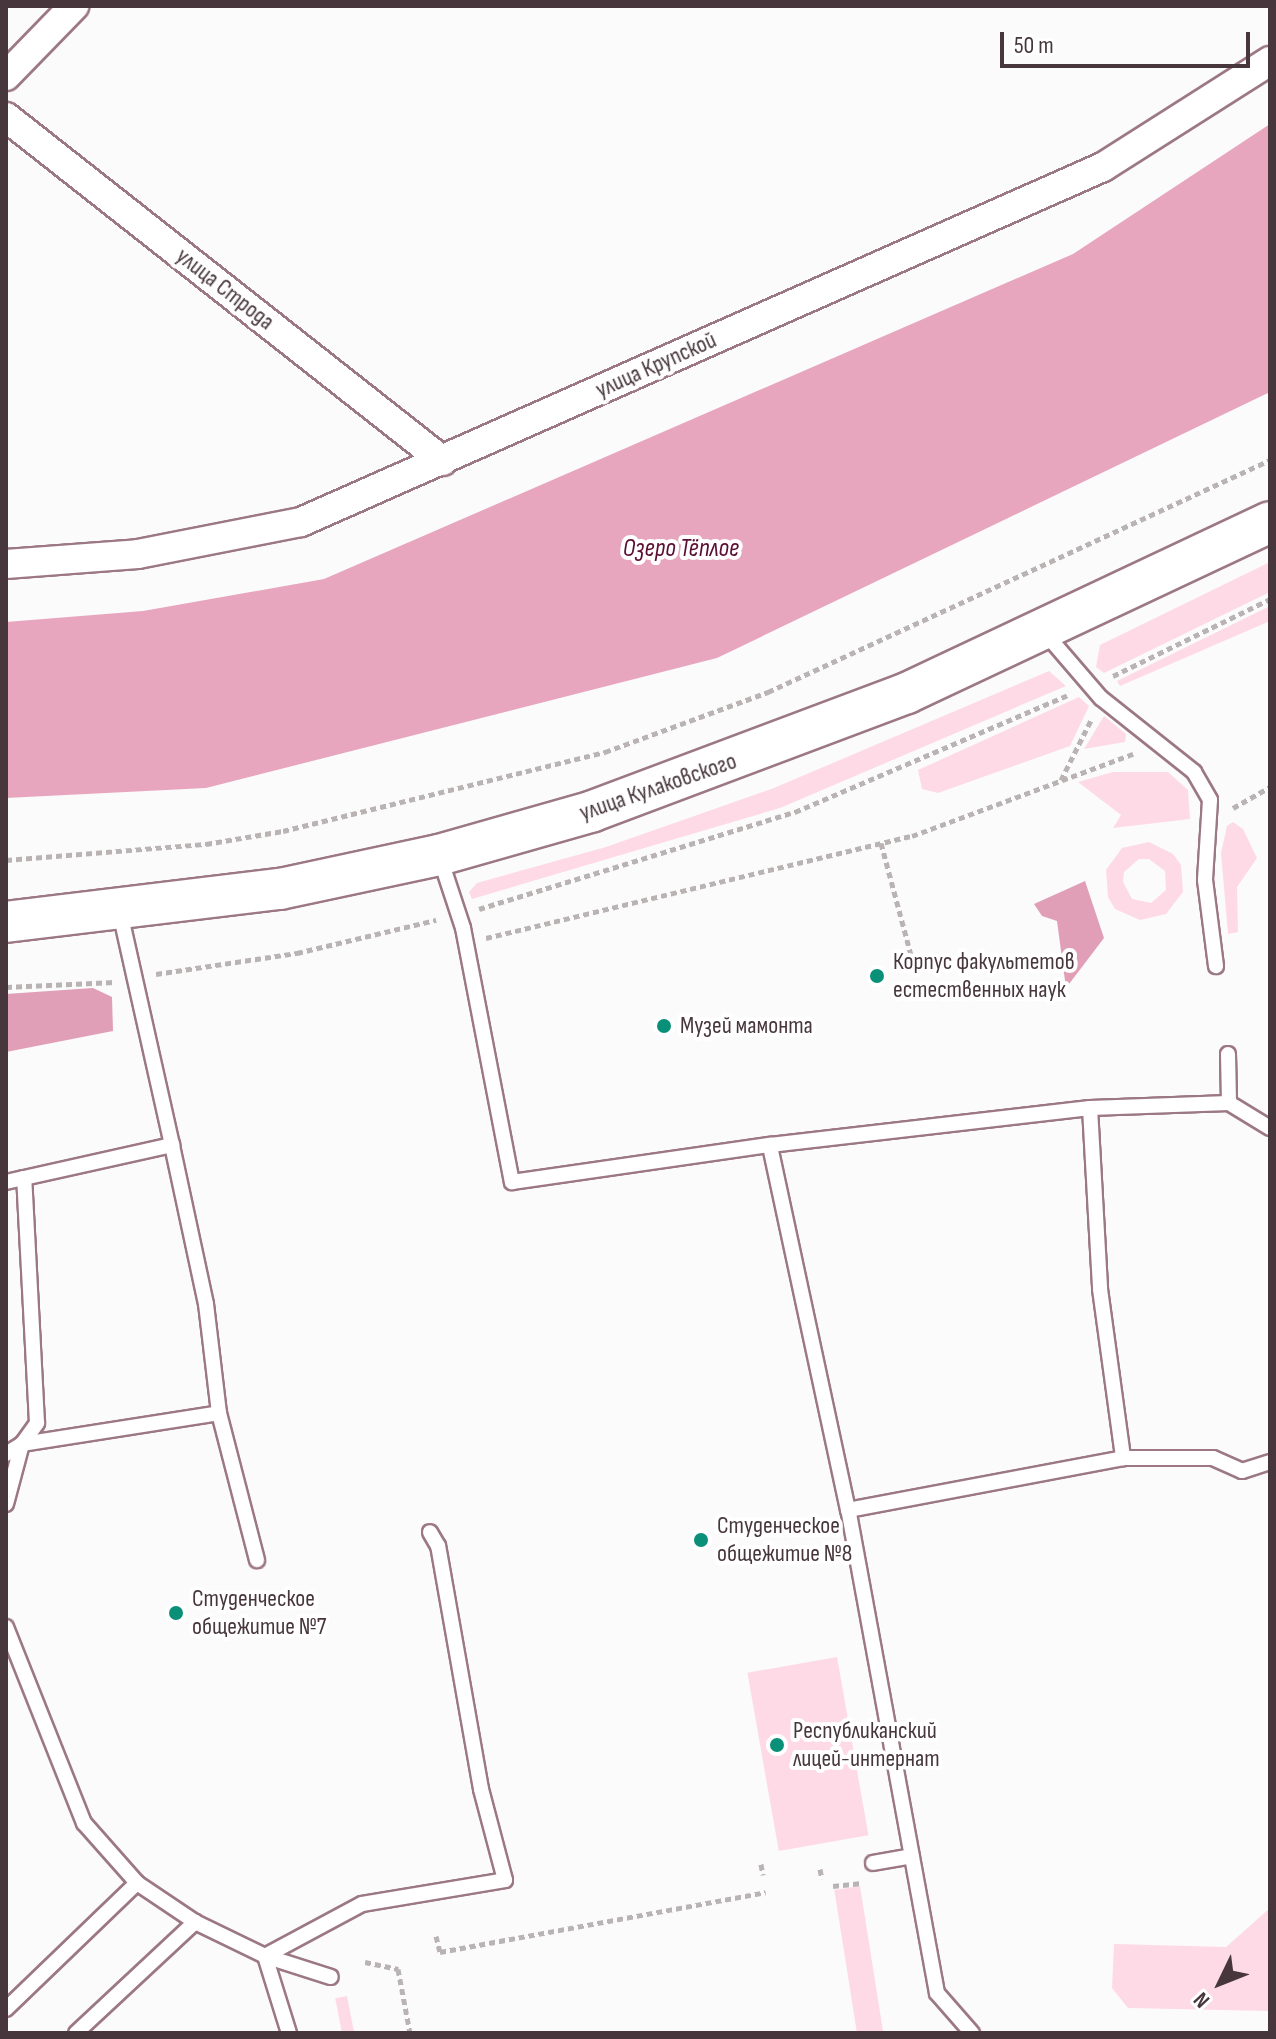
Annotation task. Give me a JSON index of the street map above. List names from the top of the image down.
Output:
{
  "streets": {
    "main road": ["улица Кулаковского"],
    "street": ["улица Строда", "улица Крупской"]
  },
  "crossings": [
    ["улица Строда", "улица Крупской"]
  ],
  "water": ["Озеро Тёплое"],
  "places": [
    "Корпус факультетов естественных наук",
    "Музей мамонта",
    "Студенческое общежитие №8",
    "Студенческое общежитие №7",
    "Республиканский лицей-интернат"
  ],
  "scale_bar": "50 m",
  "north": "bottom left"
}
